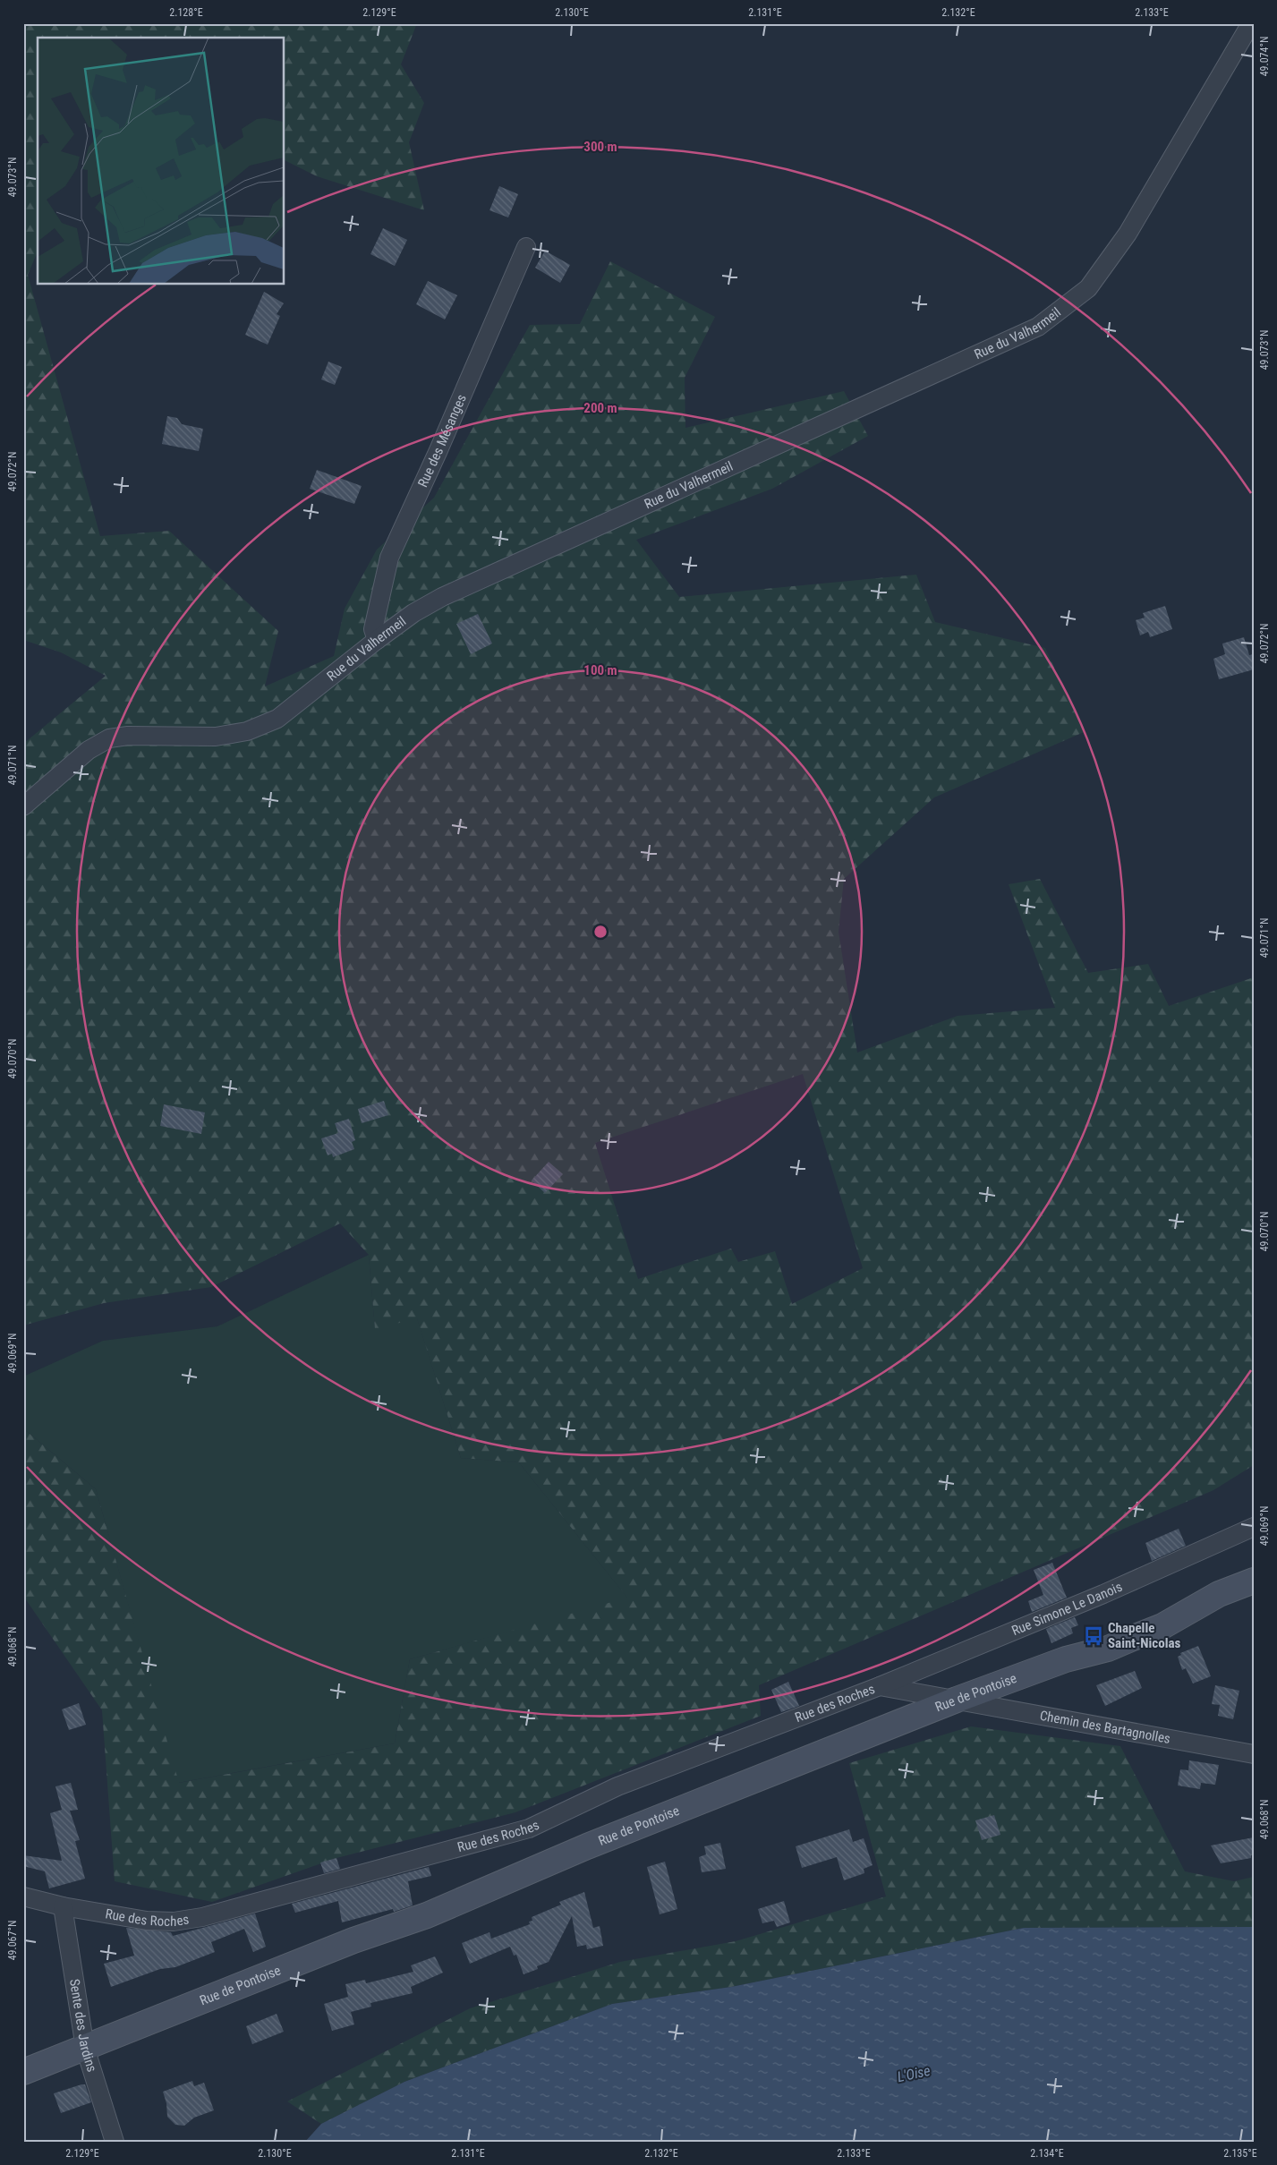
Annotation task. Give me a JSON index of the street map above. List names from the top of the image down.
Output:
{
  "streets": {
    "main road": ["Rue de Pontoise"],
    "street": [
      "Rue du Valhermeil",
      "Rue des Mésanges",
      "Rue Simone Le Danois",
      "Rue des Roches",
      "Chemin des Bartagnolles",
      "Sente des Jardins"
    ]
  },
  "crossings": [
    ["Rue du Valhermeil", "Rue des Mésanges"],
    ["Rue Simone Le Danois", "Rue des Roches"],
    ["Rue de Pontoise", "Rue des Roches"],
    ["Rue de Pontoise", "Chemin des Bartagnolles"],
    ["Rue de Pontoise", "Sente des Jardins"],
    ["Rue des Roches", "Chemin des Bartagnolles"],
    ["Rue des Roches", "Sente des Jardins"]
  ],
  "water": ["L'Oise"],
  "places": {
    "bus stop": ["Chapelle Saint-Nicolas"]
  },
  "coordinates": [
    "2.128°E",
    "2.129°E",
    "2.130°E",
    "2.131°E",
    "2.132°E",
    "2.133°E",
    "49.074°N",
    "49.073°N",
    "49.072°N",
    "49.071°N",
    "49.070°N",
    "49.069°N",
    "49.068°N",
    "49.067°N",
    "2.134°E",
    "2.135°E"
  ],
  "rings": ["300 m", "200 m", "100 m"]
}
